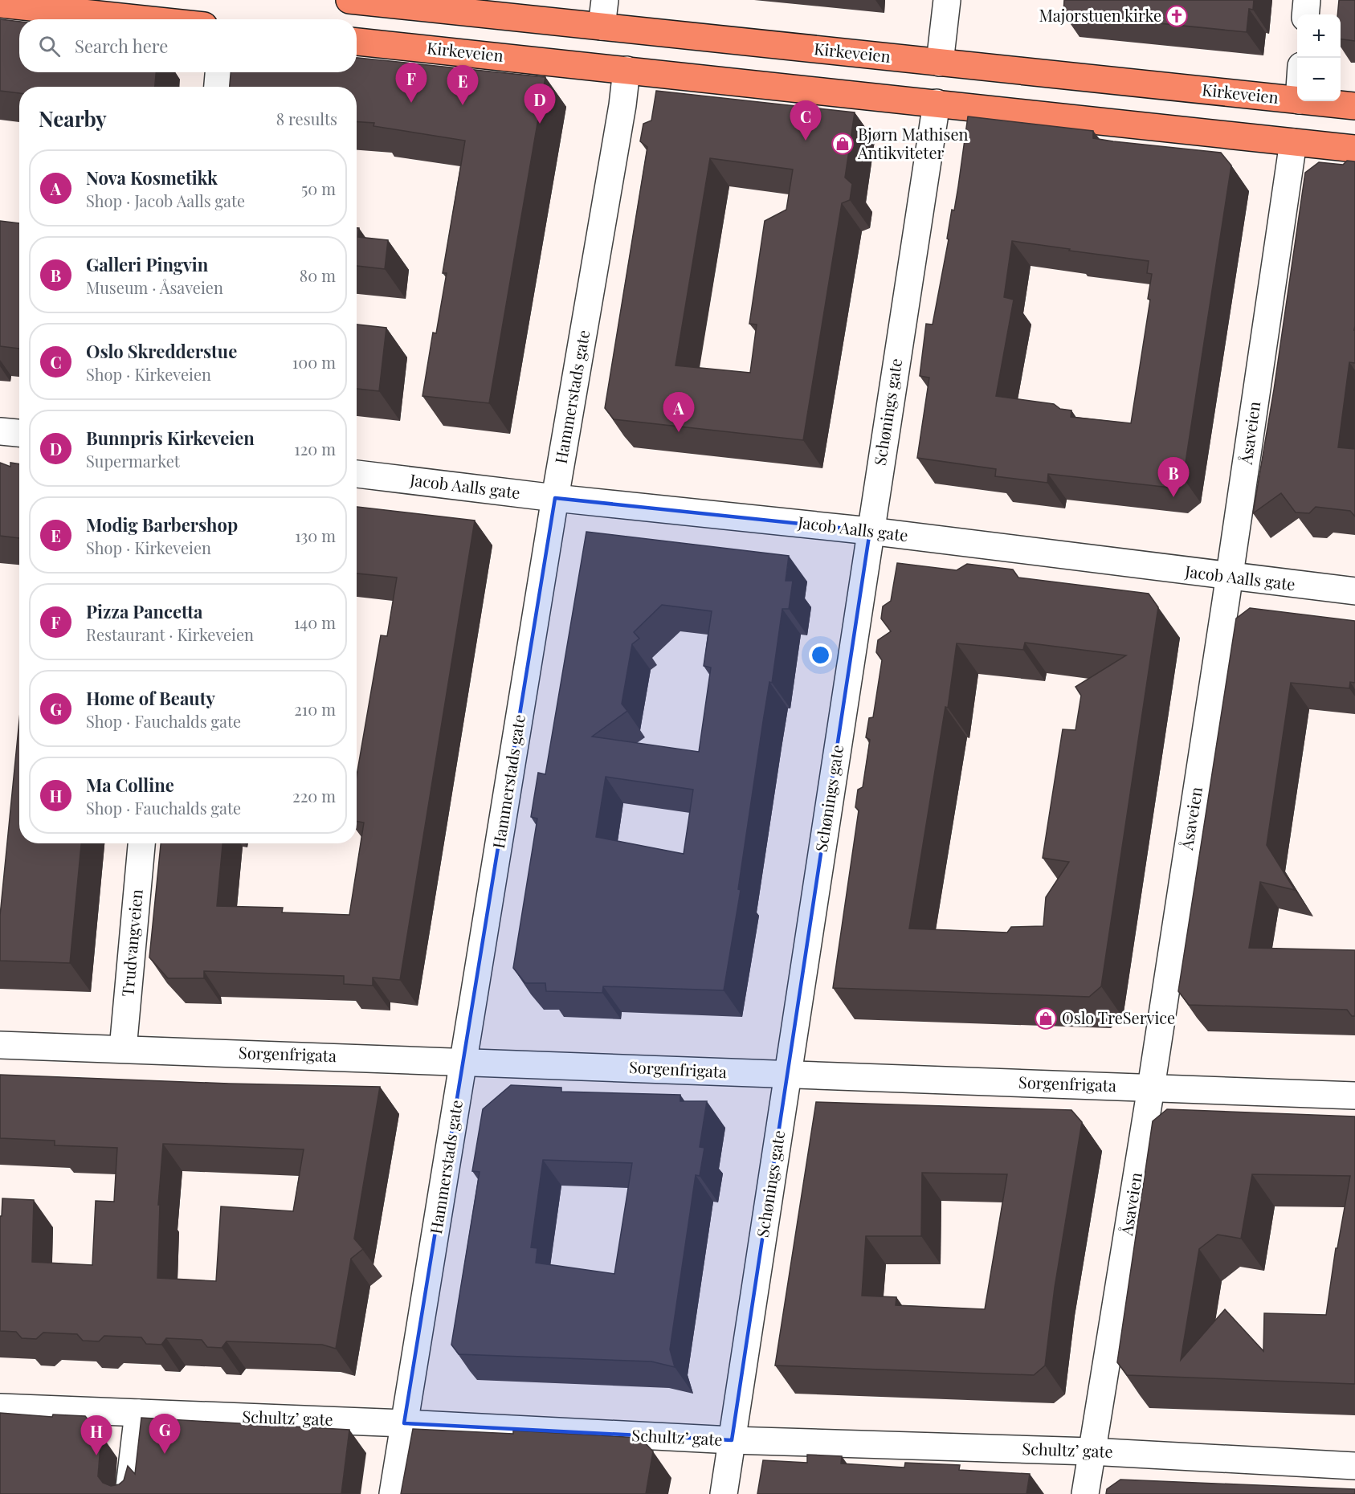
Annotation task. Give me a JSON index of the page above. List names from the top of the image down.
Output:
{
  "streets": {
    "main road": ["Kirkeveien"],
    "street": [
      "Hammerstads gate",
      "Schønings gate",
      "Åsaveien",
      "Jacob Aalls gate",
      "Trudvangveien",
      "Sorgenfrigata",
      "Schultz’ gate"
    ]
  },
  "crossings": [
    ["Kirkeveien", "Hammerstads gate"],
    ["Kirkeveien", "Schønings gate"],
    ["Kirkeveien", "Åsaveien"],
    ["Hammerstads gate", "Jacob Aalls gate"],
    ["Hammerstads gate", "Sorgenfrigata"],
    ["Hammerstads gate", "Schultz’ gate"],
    ["Schønings gate", "Jacob Aalls gate"],
    ["Schønings gate", "Sorgenfrigata"],
    ["Schønings gate", "Schultz’ gate"],
    ["Åsaveien", "Jacob Aalls gate"],
    ["Åsaveien", "Sorgenfrigata"],
    ["Åsaveien", "Schultz’ gate"],
    ["Trudvangveien", "Sorgenfrigata"]
  ],
  "places": {
    "church": ["Majorstuen kirke"],
    "shop": ["Bjørn Mathisen Antikviteter", "Oslo TreService"]
  },
  "page": {
    "map_buttons": ["+", "−"],
    "search": "Search here",
    "pins": [
      "F",
      "E",
      "D",
      "C",
      "A",
      "B",
      "G",
      "H"
    ],
    "heading": ["Nearby", "8 results"],
    "list": [
      {
        "mark": "A",
        "name": "Nova Kosmetikk",
        "note": "Shop · Jacob Aalls gate",
        "value": "50 m"
      },
      {
        "mark": "B",
        "name": "Galleri Pingvin",
        "note": "Museum · Åsaveien",
        "value": "80 m"
      },
      {
        "mark": "C",
        "name": "Oslo Skredderstue",
        "note": "Shop · Kirkeveien",
        "value": "100 m"
      },
      {
        "mark": "D",
        "name": "Bunnpris Kirkeveien",
        "note": "Supermarket",
        "value": "120 m"
      },
      {
        "mark": "E",
        "name": "Modig Barbershop",
        "note": "Shop · Kirkeveien",
        "value": "130 m"
      },
      {
        "mark": "F",
        "name": "Pizza Pancetta",
        "note": "Restaurant · Kirkeveien",
        "value": "140 m"
      },
      {
        "mark": "G",
        "name": "Home of Beauty",
        "note": "Shop · Fauchalds gate",
        "value": "210 m"
      },
      {
        "mark": "H",
        "name": "Ma Colline",
        "note": "Shop · Fauchalds gate",
        "value": "220 m"
      }
    ]
  }
}
